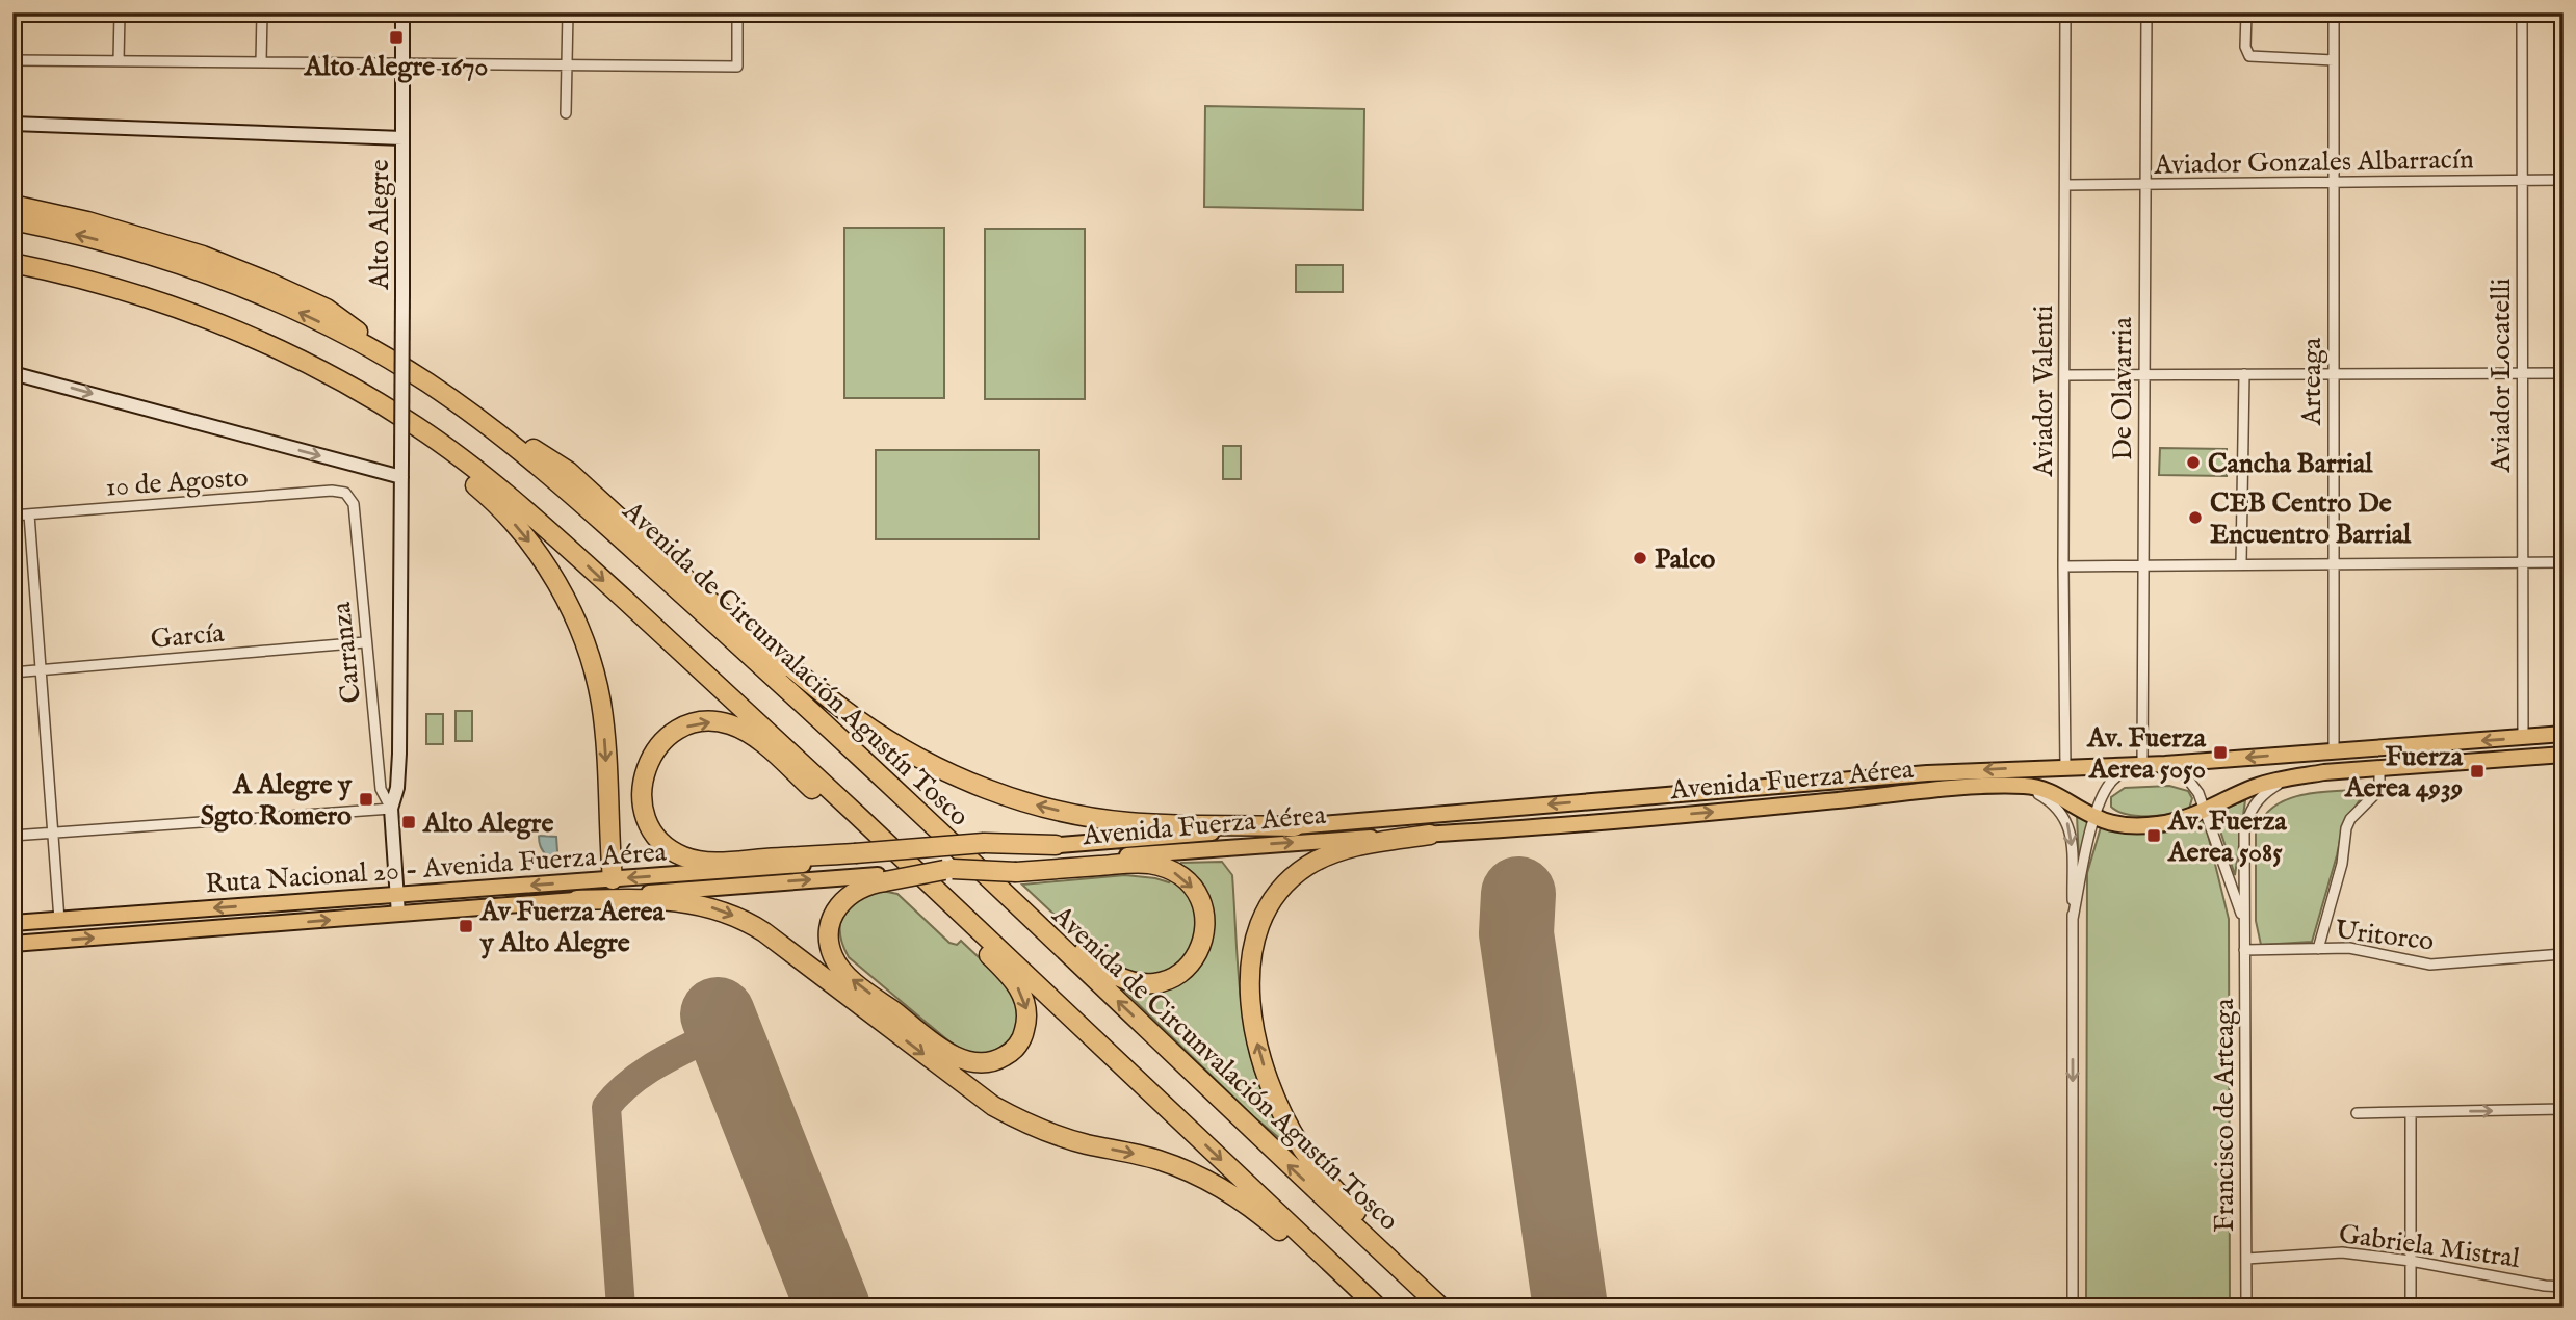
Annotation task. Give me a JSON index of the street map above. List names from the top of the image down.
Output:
{
  "streets": {
    "highway": ["Avenida de Circunvalación Agustín Tosco"],
    "main road": ["Alto Alegre", "Avenida Fuerza Aérea", "Ruta Nacional 20 - Avenida Fuerza Aérea"],
    "street": [
      "Aviador Gonzales Albarracín",
      "Aviador Locatelli",
      "Arteaga",
      "De Olavarria",
      "Aviador Valenti",
      "10 de Agosto",
      "García",
      "Carranza",
      "Uritorco",
      "Francisco de Arteaga",
      "Gabriela Mistral"
    ]
  },
  "crossings": [
    ["Aviador Gonzales Albarracín", "Aviador Locatelli"],
    ["Aviador Gonzales Albarracín", "Arteaga"],
    ["Aviador Gonzales Albarracín", "De Olavarria"],
    ["Aviador Gonzales Albarracín", "Aviador Valenti"],
    ["Alto Alegre", "Carranza"],
    ["Alto Alegre", "Ruta Nacional 20 - Avenida Fuerza Aérea"],
    ["Aviador Locatelli", "Avenida Fuerza Aérea"],
    ["Arteaga", "Avenida Fuerza Aérea"],
    ["De Olavarria", "Avenida Fuerza Aérea"],
    ["Aviador Valenti", "Avenida Fuerza Aérea"],
    ["10 de Agosto", "Carranza"],
    ["García", "Carranza"],
    ["Avenida Fuerza Aérea", "Francisco de Arteaga"],
    ["Uritorco", "Francisco de Arteaga"],
    ["Francisco de Arteaga", "Gabriela Mistral"]
  ],
  "places": {
    "transit": [
      "Alto Alegre 1670",
      "Av. Fuerza Aerea 5050",
      "Fuerza Aerea 4939",
      "A Alegre y Sgto Romero",
      "Alto Alegre",
      "Av. Fuerza Aerea 5085",
      "Av Fuerza Aerea y Alto Alegre"
    ],
    "other": ["Cancha Barrial", "CEB Centro De Encuentro Barrial", "Palco"]
  }
}
